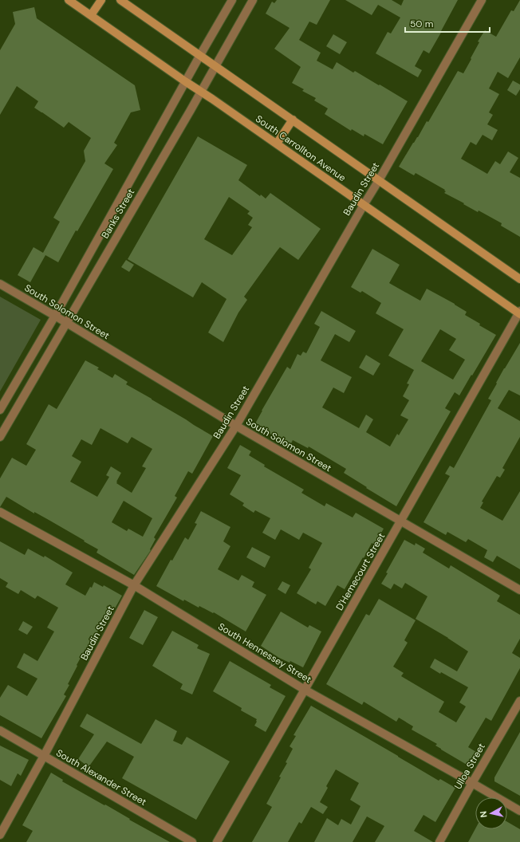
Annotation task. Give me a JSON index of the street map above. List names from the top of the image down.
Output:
{
  "streets": {
    "main road": ["South Carrollton Avenue"],
    "street": [
      "Baudin Street",
      "Banks Street",
      "South Solomon Street",
      "D'Hemecourt Street",
      "South Hennessey Street",
      "Ulloa Street",
      "South Alexander Street"
    ]
  },
  "crossings": [
    ["South Carrollton Avenue", "Baudin Street"],
    ["South Carrollton Avenue", "Banks Street"],
    ["South Carrollton Avenue", "D'Hemecourt Street"],
    ["Baudin Street", "South Solomon Street"],
    ["Baudin Street", "South Hennessey Street"],
    ["Baudin Street", "South Alexander Street"],
    ["Banks Street", "South Solomon Street"],
    ["South Solomon Street", "D'Hemecourt Street"],
    ["D'Hemecourt Street", "South Hennessey Street"],
    ["South Hennessey Street", "Ulloa Street"]
  ],
  "scale_bar": "50 m",
  "north": "left"
}
